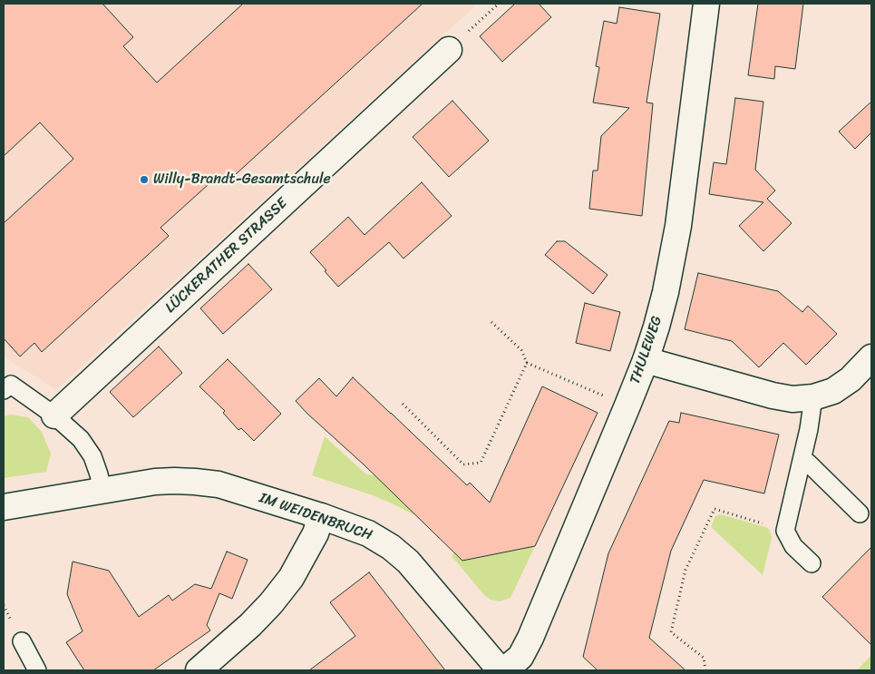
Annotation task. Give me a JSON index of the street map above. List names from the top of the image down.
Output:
{
  "streets": {
    "street": ["LÜCKERATHER STRASSE", "THULEWEG", "IM WEIDENBRUCH"]
  },
  "places": ["Willy-Brandt-Gesamtschule"]
}
